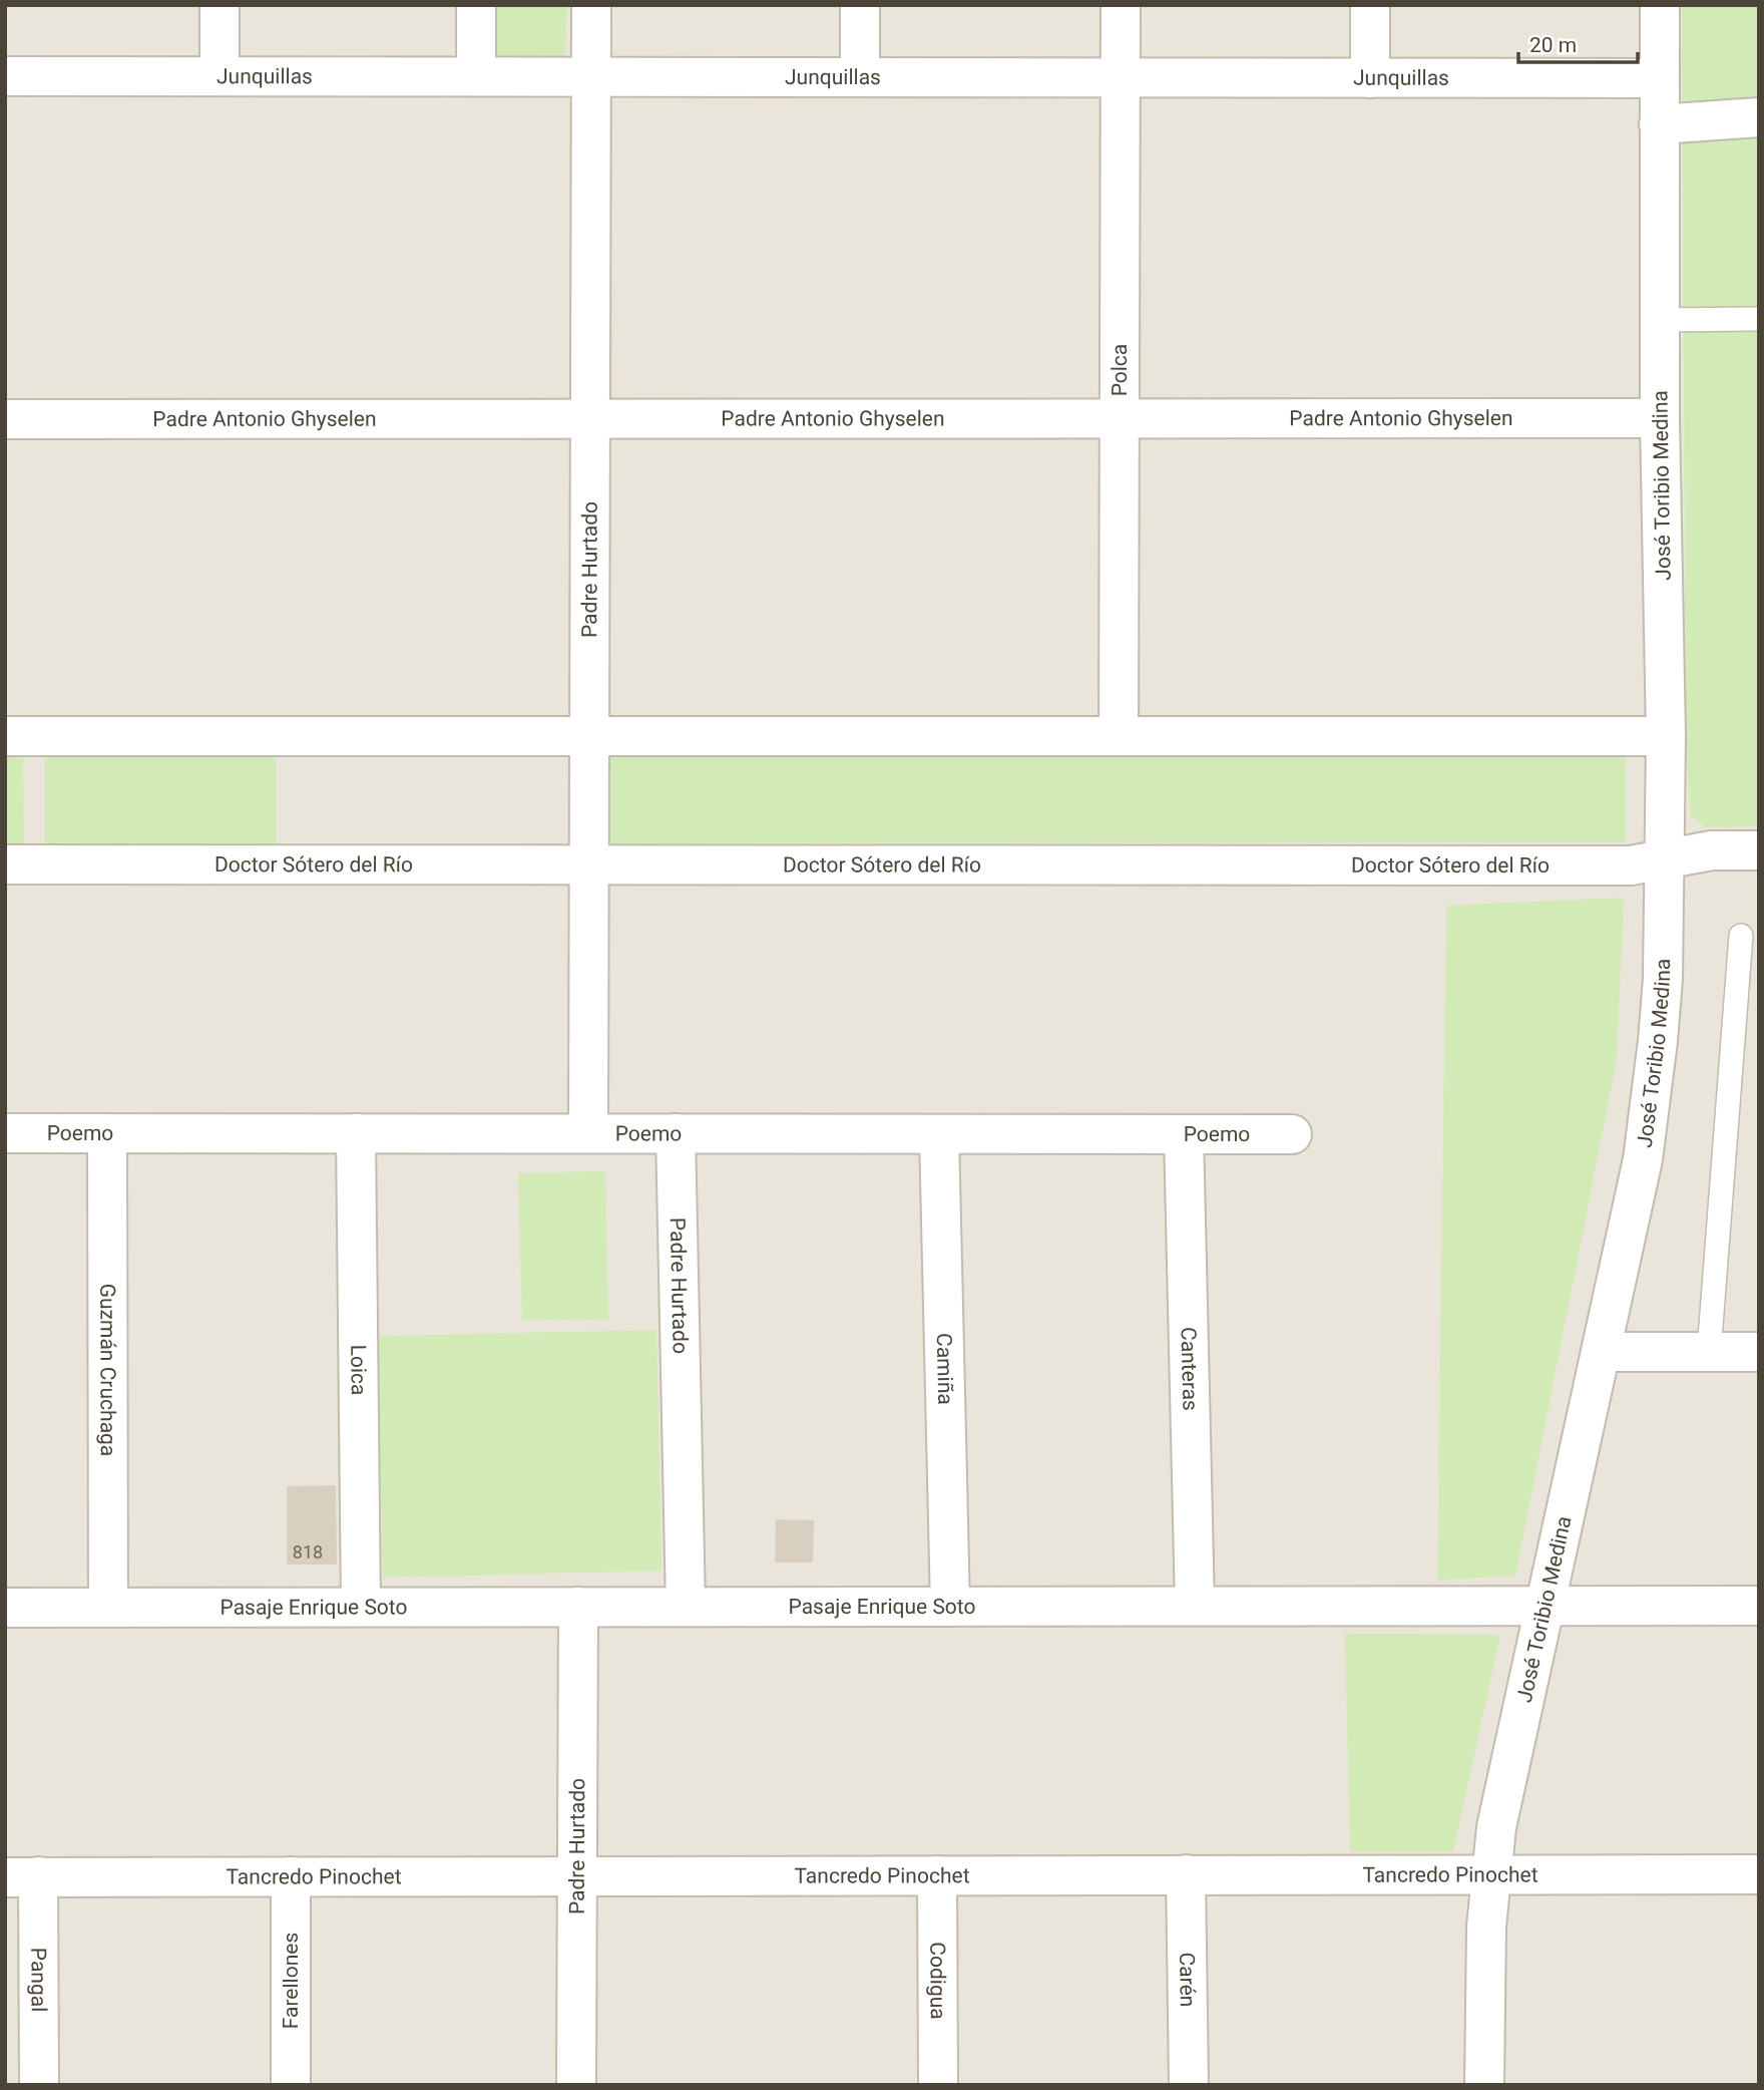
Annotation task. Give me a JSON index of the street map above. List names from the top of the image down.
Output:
{
  "streets": {
    "street": [
      "Junquillas",
      "Polca",
      "Padre Antonio Ghyselen",
      "José Toribio Medina",
      "Padre Hurtado",
      "Doctor Sótero del Río",
      "Poemo",
      "Guzmán Cruchaga",
      "Loica",
      "Camiña",
      "Canteras",
      "Pasaje Enrique Soto",
      "Tancredo Pinochet",
      "Codigua",
      "Carén",
      "Pangal",
      "Farellones"
    ]
  },
  "crossings": [
    ["Junquillas", "Polca"],
    ["Junquillas", "José Toribio Medina"],
    ["Junquillas", "Padre Hurtado"],
    ["Polca", "Padre Antonio Ghyselen"],
    ["Padre Antonio Ghyselen", "José Toribio Medina"],
    ["Padre Antonio Ghyselen", "Padre Hurtado"],
    ["José Toribio Medina", "Doctor Sótero del Río"],
    ["José Toribio Medina", "Pasaje Enrique Soto"],
    ["José Toribio Medina", "Tancredo Pinochet"],
    ["Padre Hurtado", "Doctor Sótero del Río"],
    ["Padre Hurtado", "Poemo"],
    ["Padre Hurtado", "Pasaje Enrique Soto"],
    ["Padre Hurtado", "Tancredo Pinochet"],
    ["Poemo", "Guzmán Cruchaga"],
    ["Poemo", "Loica"],
    ["Poemo", "Camiña"],
    ["Poemo", "Canteras"],
    ["Guzmán Cruchaga", "Pasaje Enrique Soto"],
    ["Loica", "Pasaje Enrique Soto"],
    ["Camiña", "Pasaje Enrique Soto"],
    ["Canteras", "Pasaje Enrique Soto"],
    ["Tancredo Pinochet", "Codigua"],
    ["Tancredo Pinochet", "Carén"],
    ["Tancredo Pinochet", "Pangal"],
    ["Tancredo Pinochet", "Farellones"]
  ],
  "house_numbers": ["818"],
  "scale_bar": "20 m"
}
